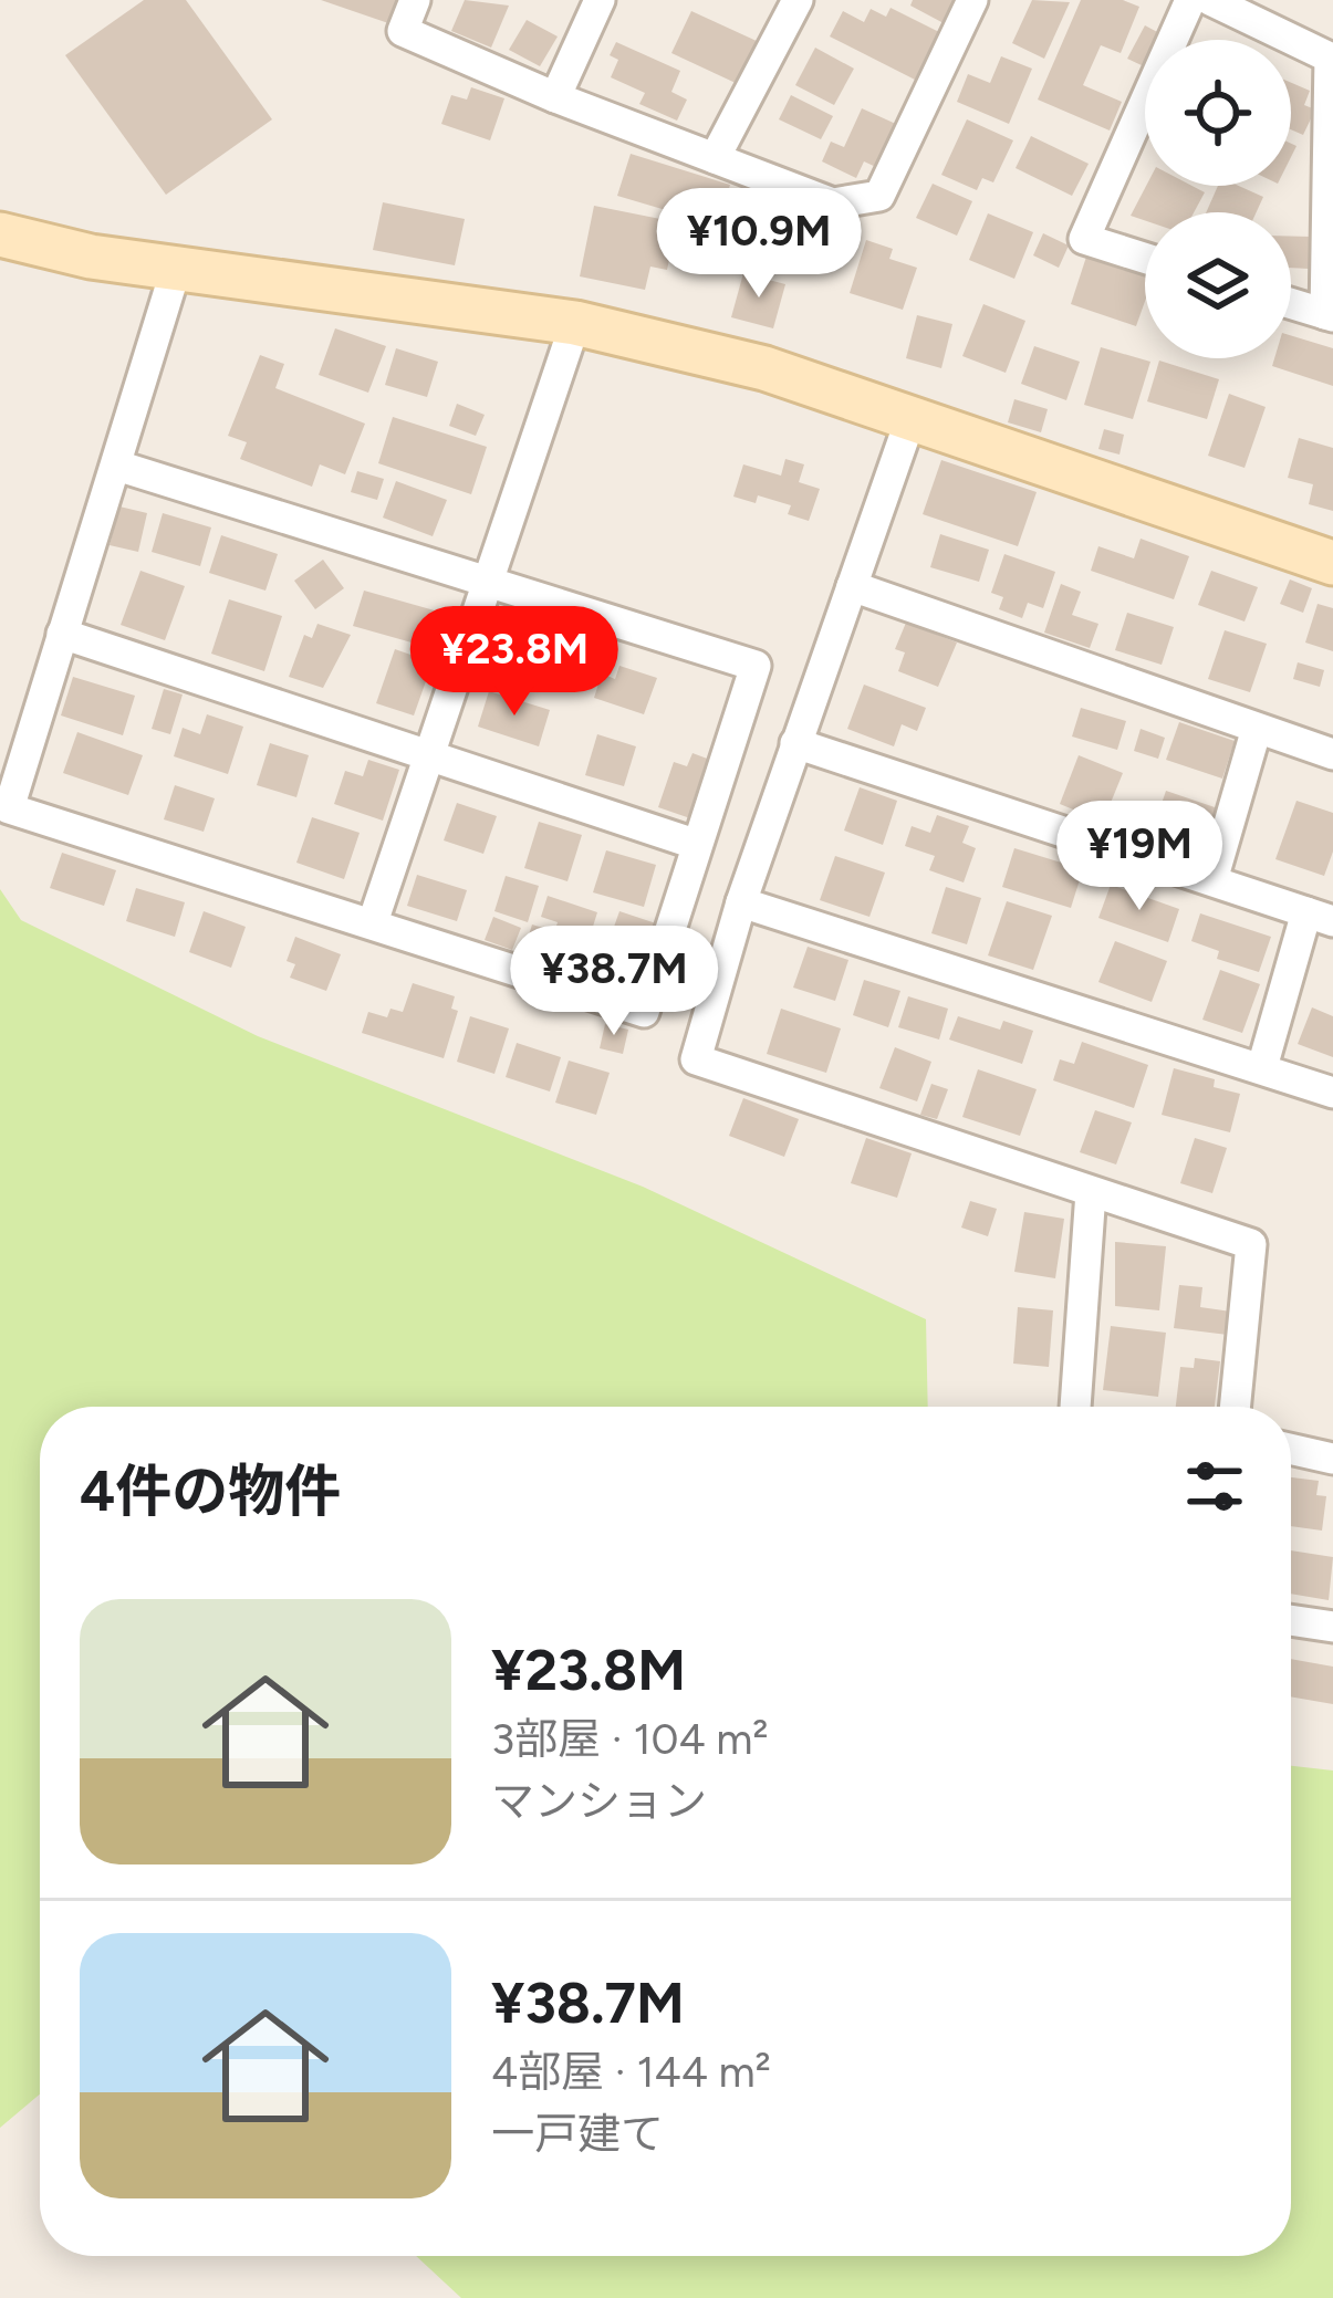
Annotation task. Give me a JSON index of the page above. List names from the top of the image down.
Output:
{
  "page": {
    "price": [
      "¥10.9M",
      "¥23.8M",
      "¥19M",
      "¥38.7M"
    ],
    "heading": "4件の物件",
    "list": [
      {
        "name": "¥23.8M",
        "note": "3部屋 · 104 m² · マンション"
      },
      {
        "name": "¥38.7M",
        "note": "4部屋 · 144 m² · 一戸建て"
      }
    ]
  }
}
